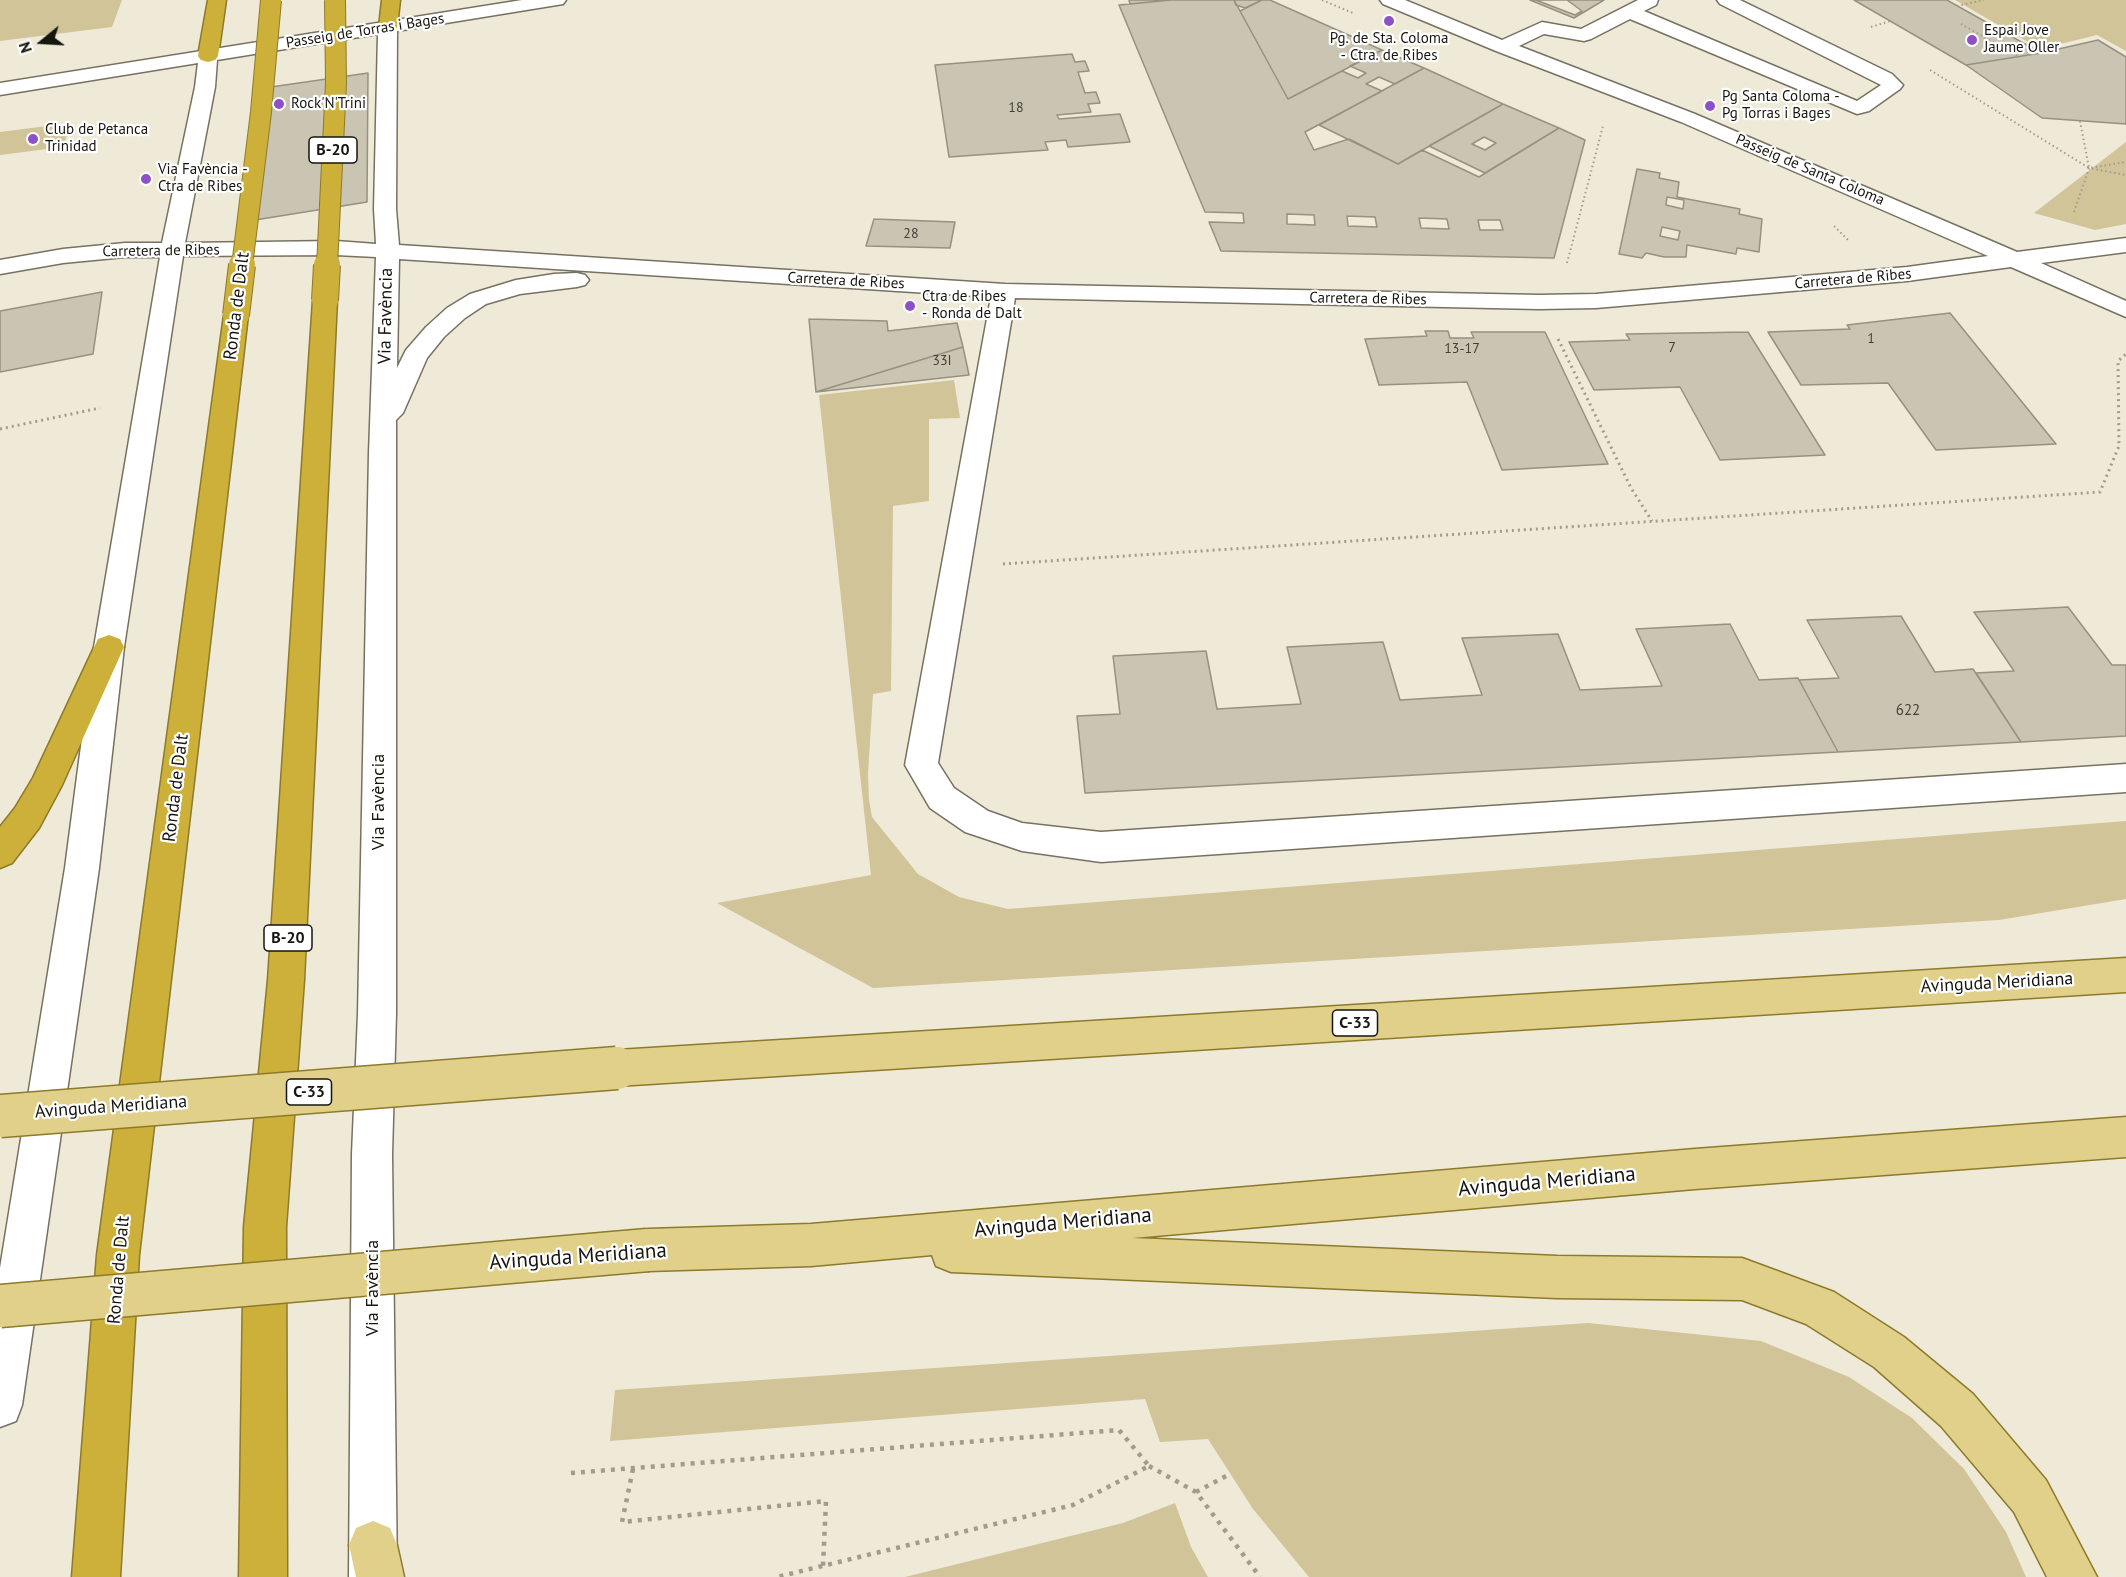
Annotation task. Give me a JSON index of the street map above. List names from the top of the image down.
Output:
{
  "streets": {
    "highway": ["B-20", "Ronda de Dalt"],
    "main road": ["Avinguda Meridiana", "C-33"],
    "street": [
      "Passeig de Torras i Bages",
      "Passeig de Santa Coloma",
      "Carretera de Ribes",
      "Via Favència"
    ]
  },
  "crossings": [
    ["Passeig de Torras i Bages", "Via Favència"],
    ["Passeig de Santa Coloma", "Carretera de Ribes"],
    ["Carretera de Ribes", "Via Favència"]
  ],
  "places": [
    "Pg. de Sta. Coloma - Ctra. de Ribes",
    "Espai Jove Jaume Oller",
    "Rock'N'Trini",
    "Pg Santa Coloma - Pg Torras i Bages",
    "Club de Petanca Trinidad",
    "Via Favència - Ctra de Ribes",
    "Ctra de Ribes - Ronda de Dalt"
  ],
  "house_numbers": [
    "18",
    "28",
    "1",
    "7",
    "13-17",
    "33I",
    "622"
  ],
  "north": "left"
}
